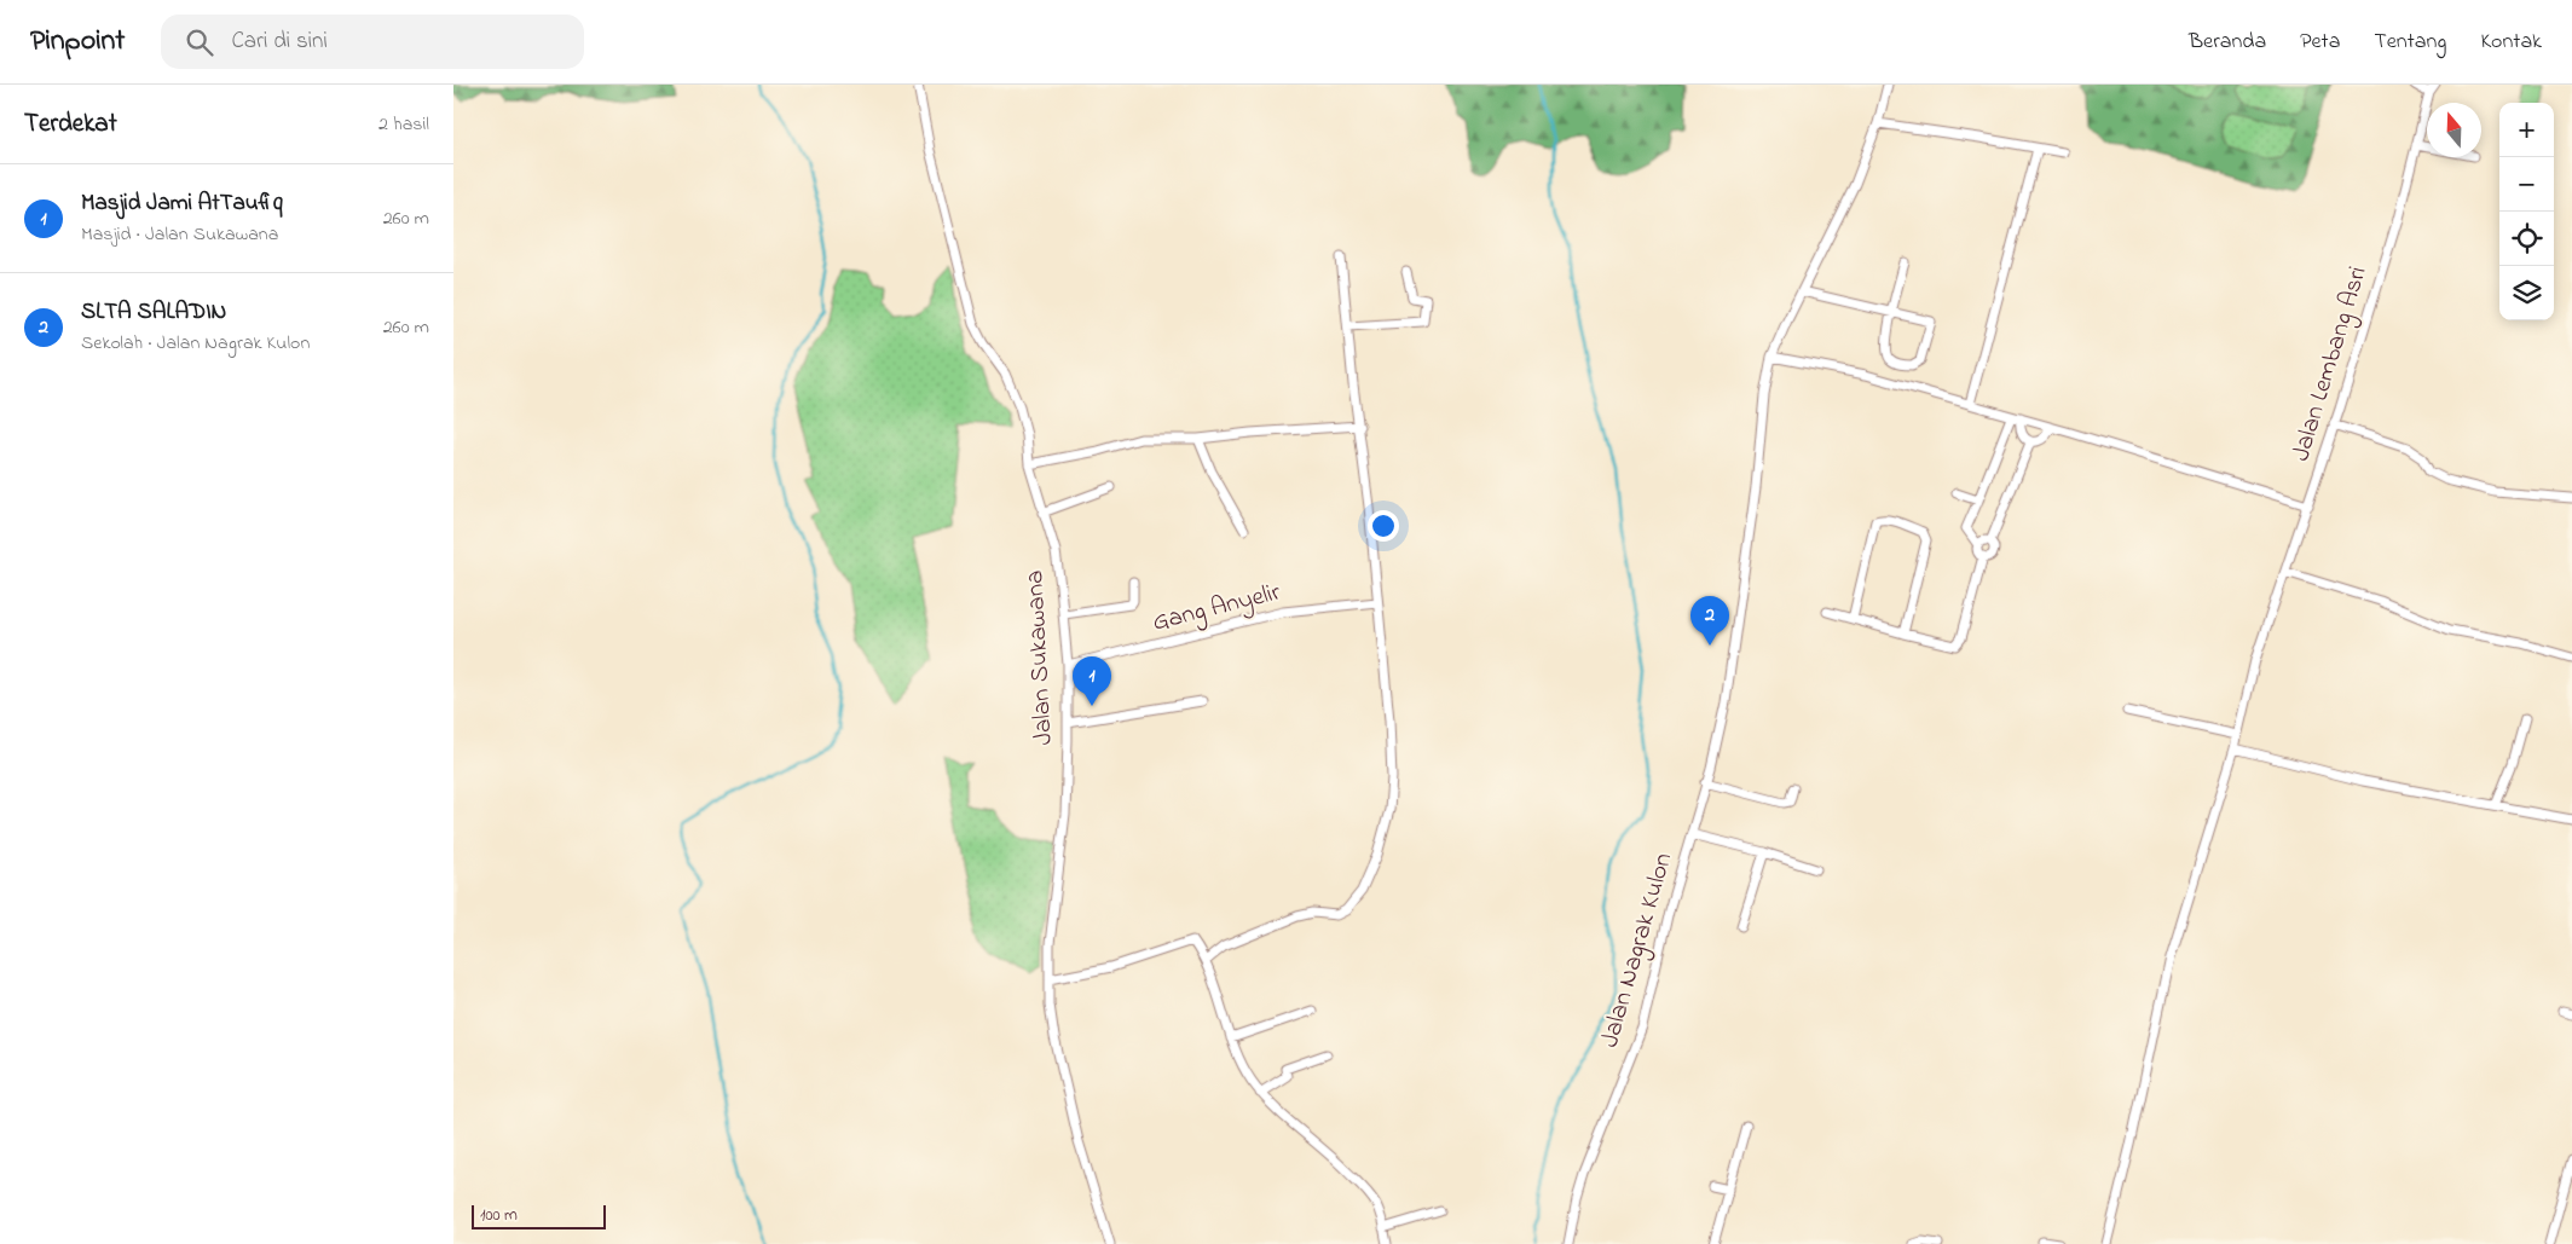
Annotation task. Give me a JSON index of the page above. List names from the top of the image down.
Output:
{
  "streets": {
    "street": [
      "Jalan Lembang Asri",
      "Gang Anyelir",
      "Jalan Sukawana",
      "Jalan Nagrak Kulon"
    ]
  },
  "crossings": [
    ["Gang Anyelir", "Jalan Sukawana"]
  ],
  "scale_bar": "100 m",
  "north": "top",
  "page": {
    "header": "Pinpoint",
    "search": "Cari di sini",
    "nav": [
      "Beranda",
      "Peta",
      "Tentang",
      "Kontak"
    ],
    "heading": ["Terdekat", "2 hasil"],
    "map_buttons": ["+", "−"],
    "list": [
      {
        "mark": "1",
        "name": "Masjid Jami AtTaufiq",
        "note": "Masjid · Jalan Sukawana",
        "value": "260 m"
      },
      {
        "mark": "2",
        "name": "SLTA SALADIN",
        "note": "Sekolah · Jalan Nagrak Kulon",
        "value": "260 m"
      }
    ],
    "pins": ["2", "1"],
    "scale": "100 m"
  }
}
